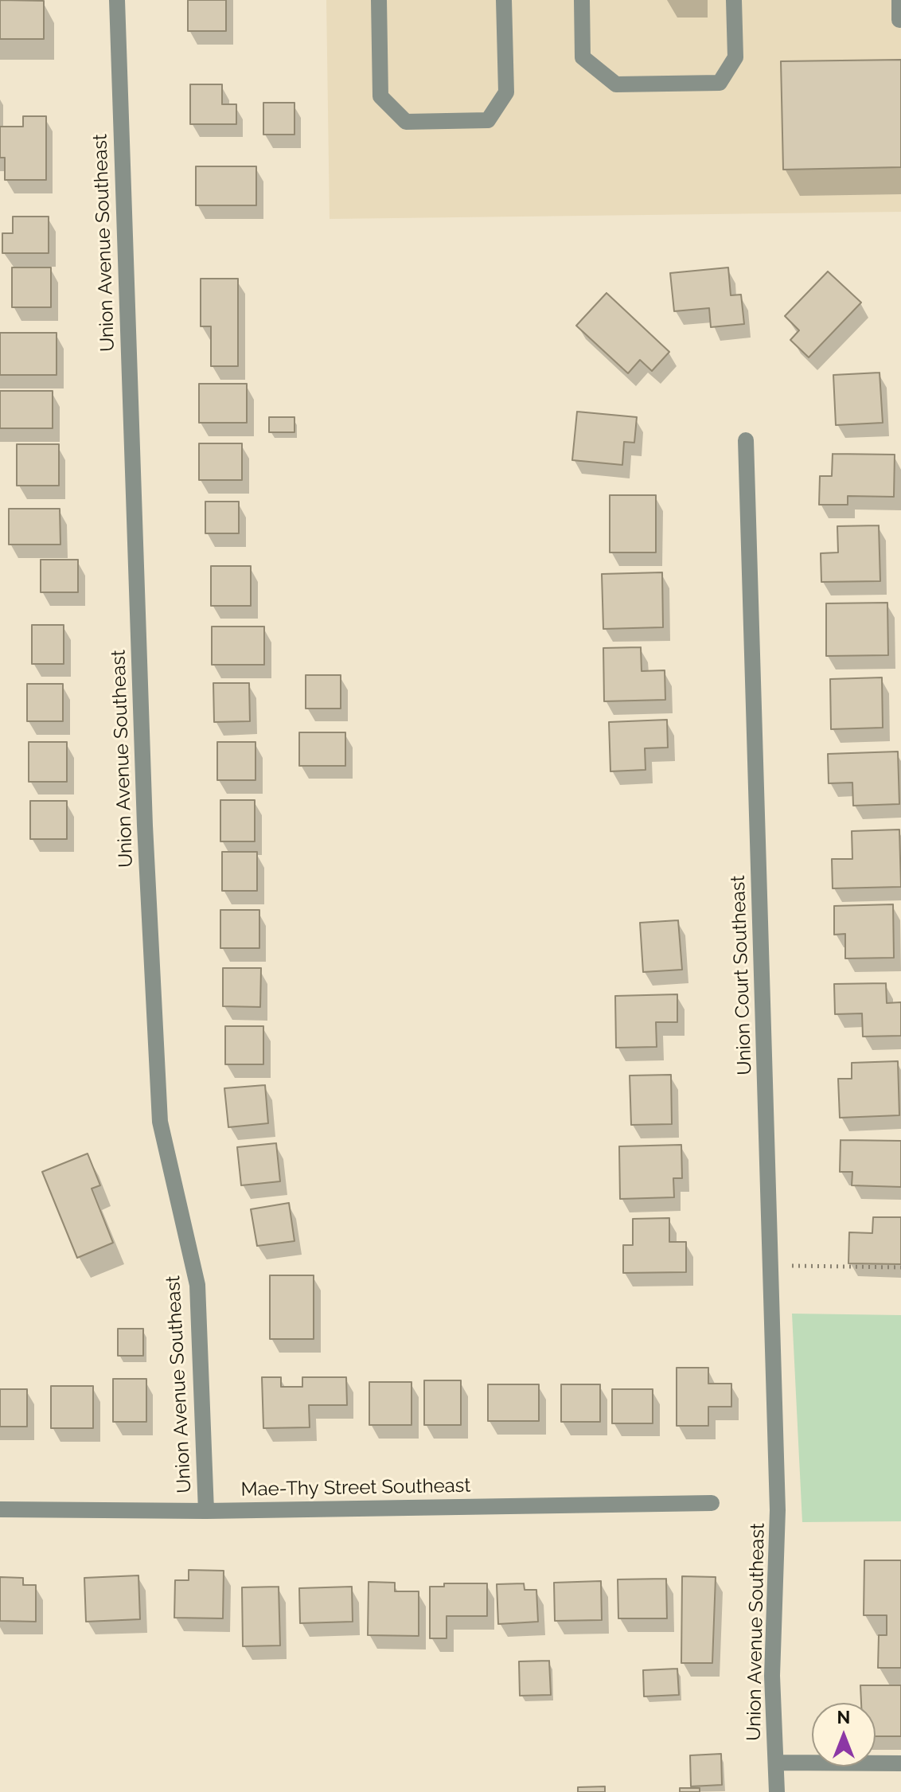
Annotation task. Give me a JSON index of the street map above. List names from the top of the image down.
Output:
{
  "streets": {
    "street": ["Union Avenue Southeast", "Union Court Southeast", "Mae-Thy Street Southeast"]
  },
  "crossings": [
    ["Union Avenue Southeast", "Union Court Southeast"],
    ["Union Avenue Southeast", "Mae-Thy Street Southeast"]
  ],
  "north": "top"
}
